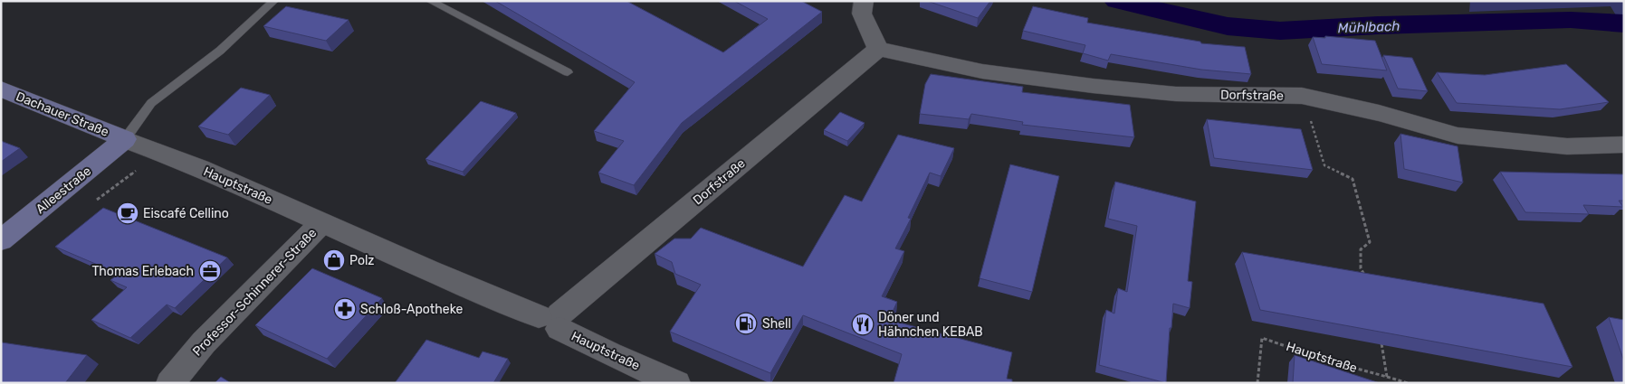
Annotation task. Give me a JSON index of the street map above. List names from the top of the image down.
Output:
{
  "streets": {
    "main road": ["Dachauer Straße", "Alleestraße"],
    "street": ["Dorfstraße", "Hauptstraße", "Professor-Schinnerer-Straße"]
  },
  "crossings": [
    ["Dorfstraße", "Hauptstraße"],
    ["Dachauer Straße", "Hauptstraße"],
    ["Dachauer Straße", "Alleestraße"],
    ["Hauptstraße", "Alleestraße"],
    ["Hauptstraße", "Professor-Schinnerer-Straße"]
  ],
  "water": ["Mühlbach"],
  "places": {
    "cafe": ["Eiscafé Cellino"],
    "shop": ["Polz"],
    "office": ["Thomas Erlebach"],
    "pharmacy": ["Schloß-Apotheke"],
    "fuel station": ["Shell"],
    "restaurant": ["Döner und Hähnchen KEBAB"]
  }
}
